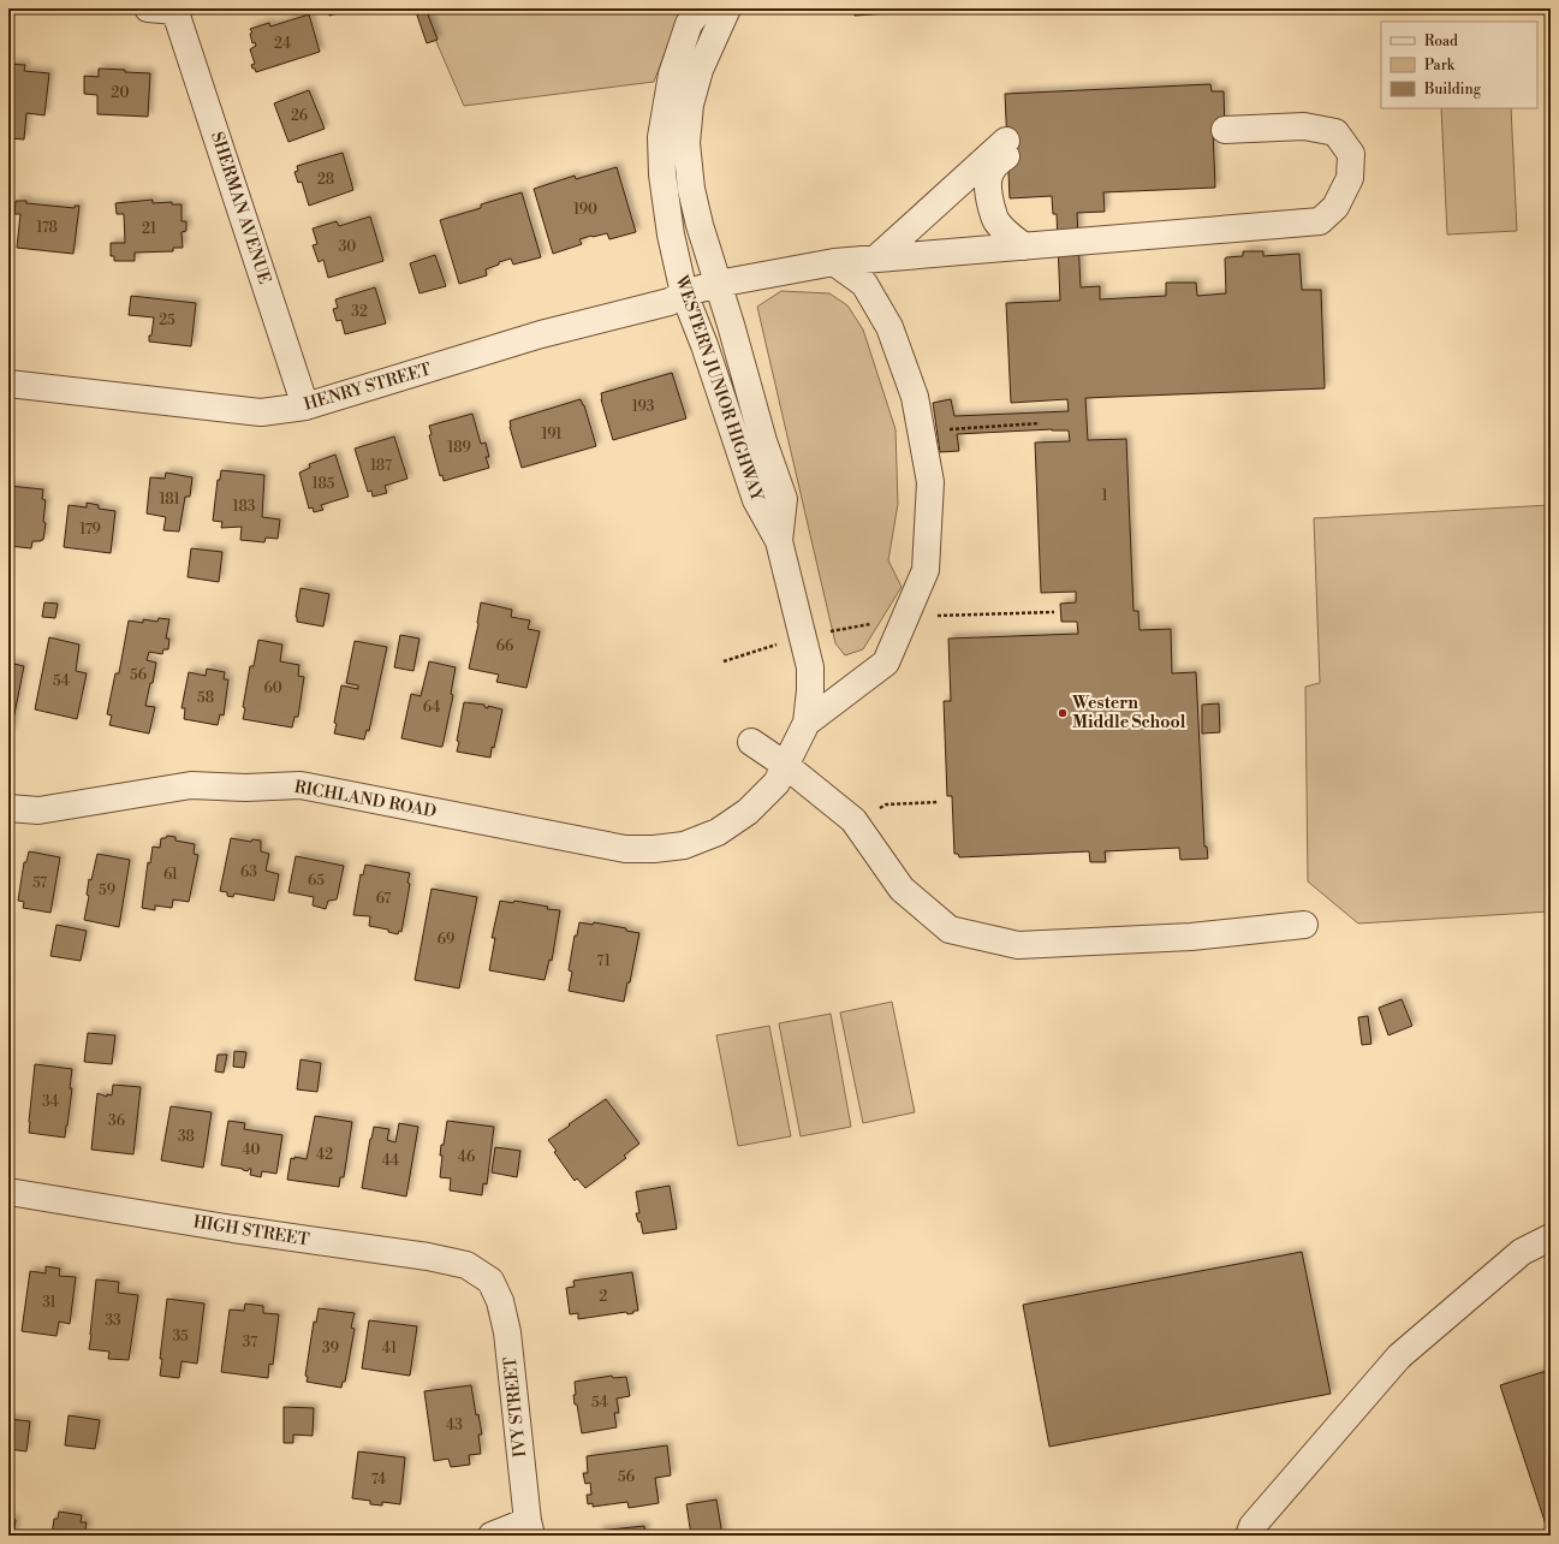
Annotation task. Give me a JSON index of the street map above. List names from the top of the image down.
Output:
{
  "streets": {
    "street": [
      "SHERMAN AVENUE",
      "HENRY STREET",
      "WESTERN JUNIOR HIGHWAY",
      "RICHLAND ROAD",
      "HIGH STREET",
      "IVY STREET"
    ]
  },
  "crossings": [
    ["SHERMAN AVENUE", "HENRY STREET"],
    ["HENRY STREET", "WESTERN JUNIOR HIGHWAY"],
    ["WESTERN JUNIOR HIGHWAY", "RICHLAND ROAD"],
    ["HIGH STREET", "IVY STREET"]
  ],
  "places": ["Western Middle School"],
  "house_numbers": [
    "24",
    "20",
    "26",
    "28",
    "190",
    "178",
    "21",
    "30",
    "32",
    "25",
    "193",
    "191",
    "189",
    "187",
    "185",
    "1",
    "181",
    "183",
    "179",
    "66",
    "56",
    "54",
    "60",
    "58",
    "64",
    "63",
    "61",
    "65",
    "57",
    "59",
    "67",
    "69",
    "71",
    "34",
    "36",
    "38",
    "40",
    "42",
    "46",
    "44",
    "2",
    "31",
    "33",
    "35",
    "37",
    "39",
    "41",
    "54",
    "43",
    "56",
    "74"
  ],
  "legend": ["Road", "Park", "Building"]
}
